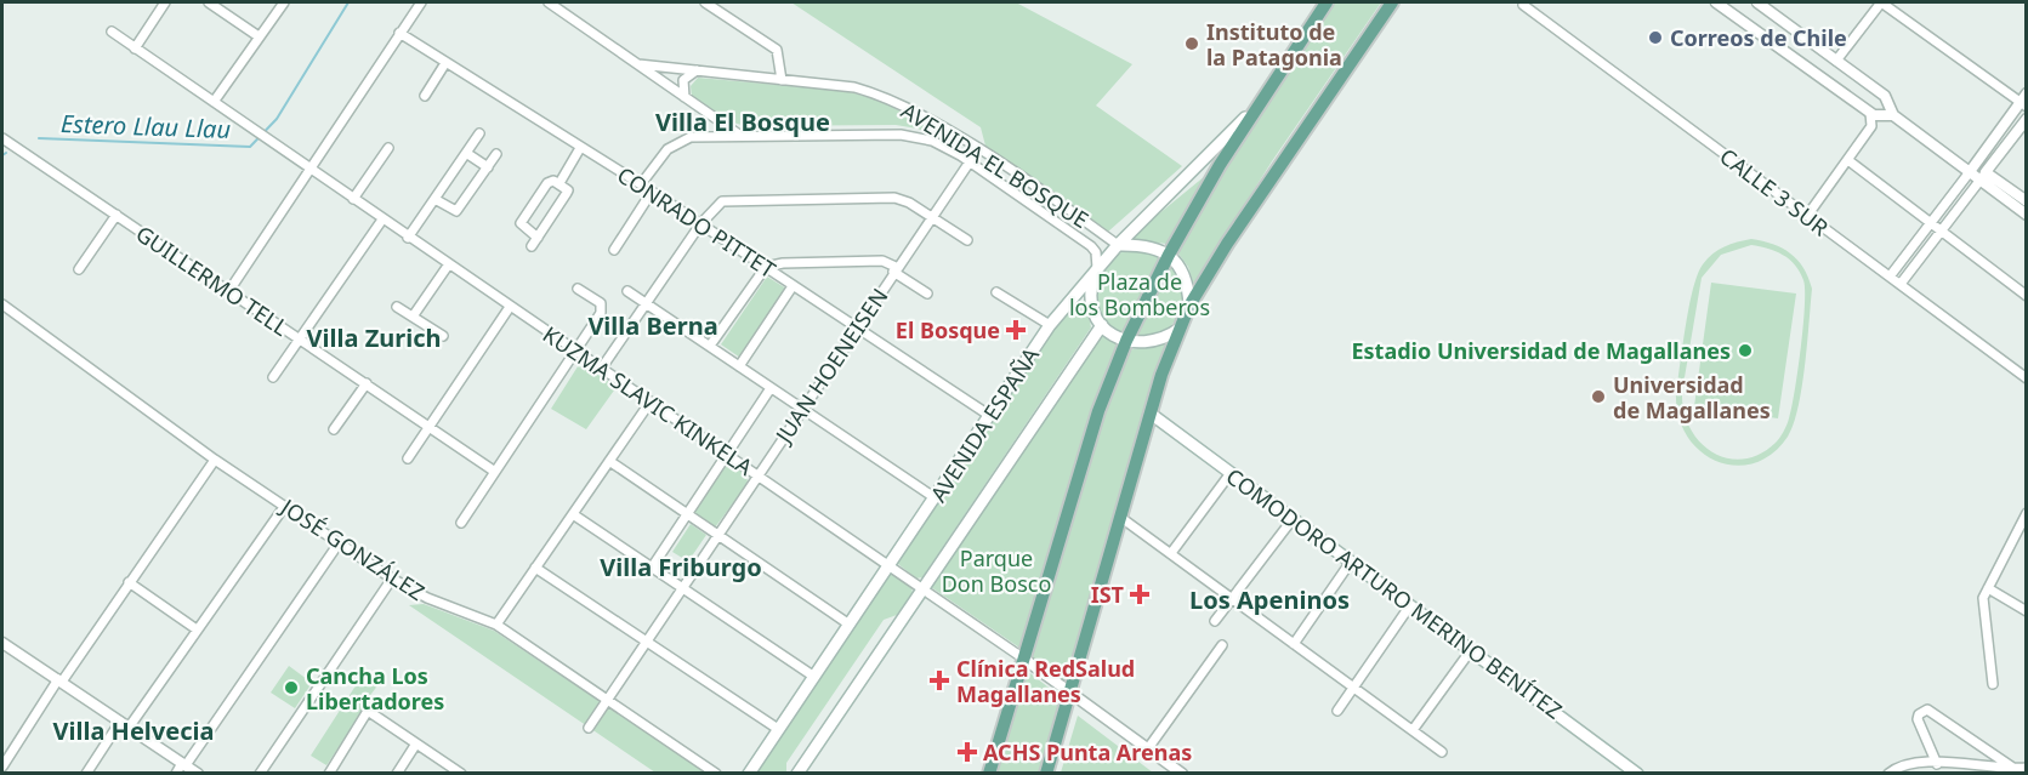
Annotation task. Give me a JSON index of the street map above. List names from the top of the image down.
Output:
{
  "streets": {
    "main road": ["AVENIDA ESPAÑA", "COMODORO ARTURO MERINO BENÍTEZ"],
    "street": [
      "AVENIDA EL BOSQUE",
      "CALLE 3 SUR",
      "CONRADO PITTET",
      "GUILLERMO TELL",
      "JUAN HOENEISEN",
      "KUZMA SLAVIC KINKELA",
      "JOSÉ GONZÁLEZ"
    ]
  },
  "crossings": [
    ["AVENIDA EL BOSQUE", "JUAN HOENEISEN"],
    ["AVENIDA EL BOSQUE", "AVENIDA ESPAÑA"],
    ["CONRADO PITTET", "JUAN HOENEISEN"],
    ["CONRADO PITTET", "AVENIDA ESPAÑA"],
    ["JUAN HOENEISEN", "KUZMA SLAVIC KINKELA"],
    ["JUAN HOENEISEN", "JOSÉ GONZÁLEZ"],
    ["KUZMA SLAVIC KINKELA", "AVENIDA ESPAÑA"]
  ],
  "districts": [
    "Villa El Bosque",
    "Villa Berna",
    "Villa Zurich",
    "Villa Friburgo",
    "Los Apeninos",
    "Villa Helvecia"
  ],
  "water": ["Estero Llau Llau"],
  "parks": ["Plaza de los Bomberos", "Parque Don Bosco"],
  "places": {
    "other": [
      "Correos de Chile",
      "Instituto de la Patagonia",
      "Estadio Universidad de Magallanes",
      "Universidad de Magallanes",
      "Cancha Los Libertadores"
    ],
    "health": [
      "El Bosque",
      "IST",
      "Clínica RedSalud Magallanes",
      "ACHS Punta Arenas"
    ]
  }
}
